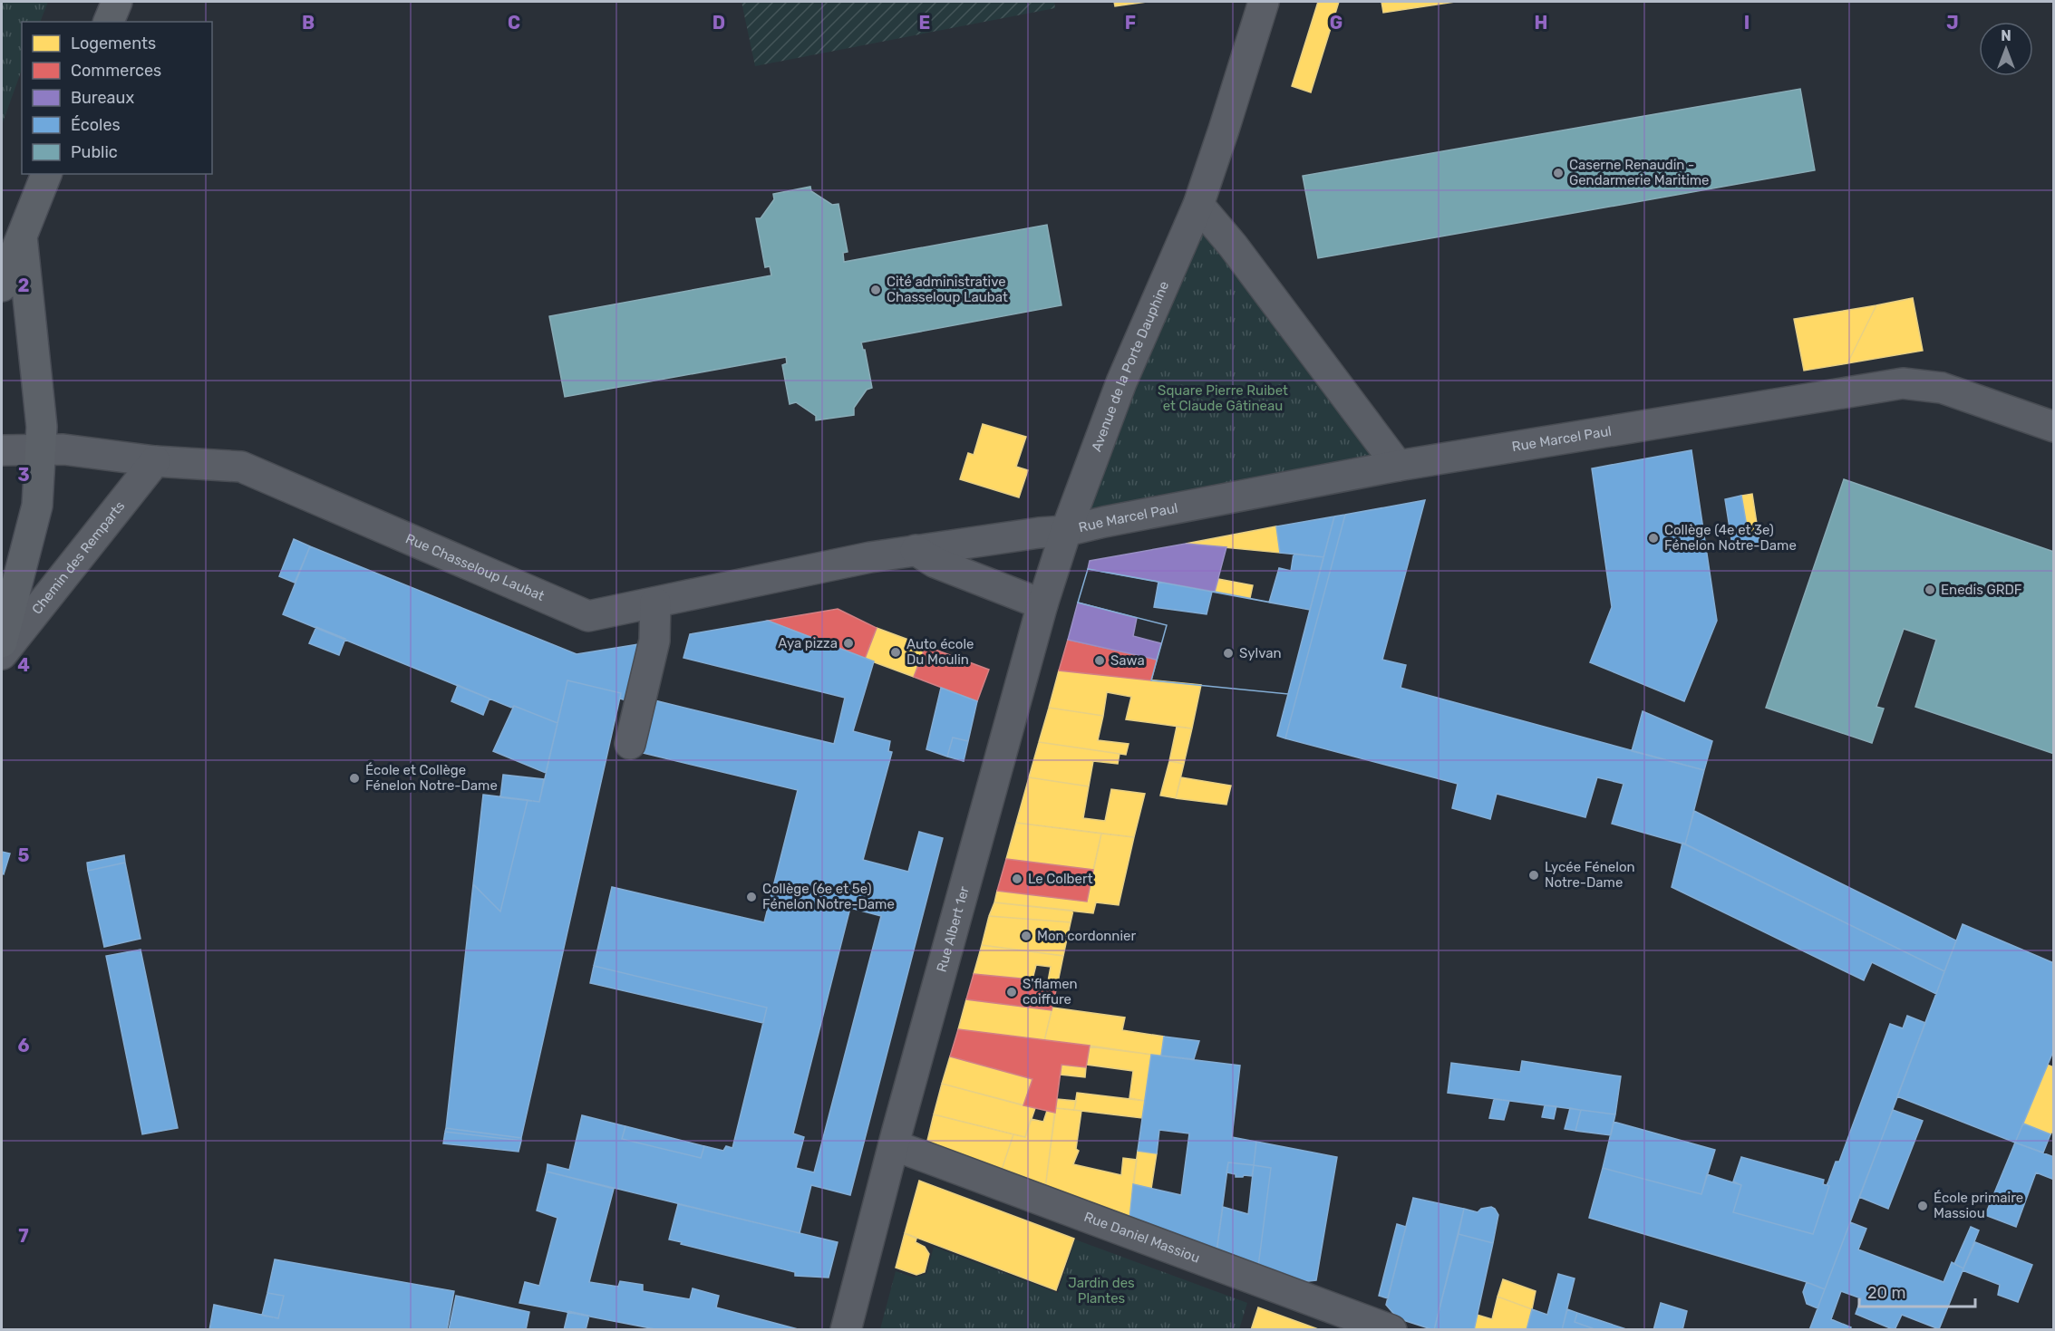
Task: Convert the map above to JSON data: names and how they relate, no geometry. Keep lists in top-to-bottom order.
{
  "streets": {
    "main road": ["Chemin des Remparts"],
    "street": [
      "Avenue de la Porte Dauphine",
      "Rue Marcel Paul",
      "Rue Chasseloup Laubat",
      "Rue Albert 1er",
      "Rue Daniel Massiou"
    ]
  },
  "crossings": [
    ["Avenue de la Porte Dauphine", "Rue Marcel Paul"],
    ["Avenue de la Porte Dauphine", "Rue Chasseloup Laubat"],
    ["Avenue de la Porte Dauphine", "Rue Albert 1er"],
    ["Rue Marcel Paul", "Rue Chasseloup Laubat"],
    ["Rue Marcel Paul", "Rue Albert 1er"],
    ["Chemin des Remparts", "Rue Chasseloup Laubat"],
    ["Rue Chasseloup Laubat", "Rue Albert 1er"],
    ["Rue Albert 1er", "Rue Daniel Massiou"]
  ],
  "parks": ["Square Pierre Ruibet et Claude Gâtineau", "Jardin des Plantes"],
  "places": [
    "Caserne Renaudin - Gendarmerie Maritime",
    "Cité administrative Chasseloup Laubat",
    "Collège (4e et 3e) Fénelon Notre-Dame",
    "Enedis GRDF",
    "Aya pizza",
    "Auto école Du Moulin",
    "Sylvan",
    "Sawa",
    "École et Collège Fénelon Notre-Dame",
    "Lycée Fénelon Notre-Dame",
    "Le Colbert",
    "Collège (6e et 5e) Fénelon Notre-Dame",
    "Mon cordonnier",
    "S'flamen coiffure",
    "École primaire Massiou"
  ],
  "legend": [
    "Logements",
    "Commerces",
    "Bureaux",
    "Écoles",
    "Public"
  ],
  "scale_bar": "20 m",
  "north": "top",
  "grid": {
    "columns": [
      "B",
      "C",
      "D",
      "E",
      "F",
      "G",
      "H",
      "I",
      "J"
    ],
    "rows": [
      "2",
      "3",
      "4",
      "5",
      "6",
      "7"
    ]
  }
}
